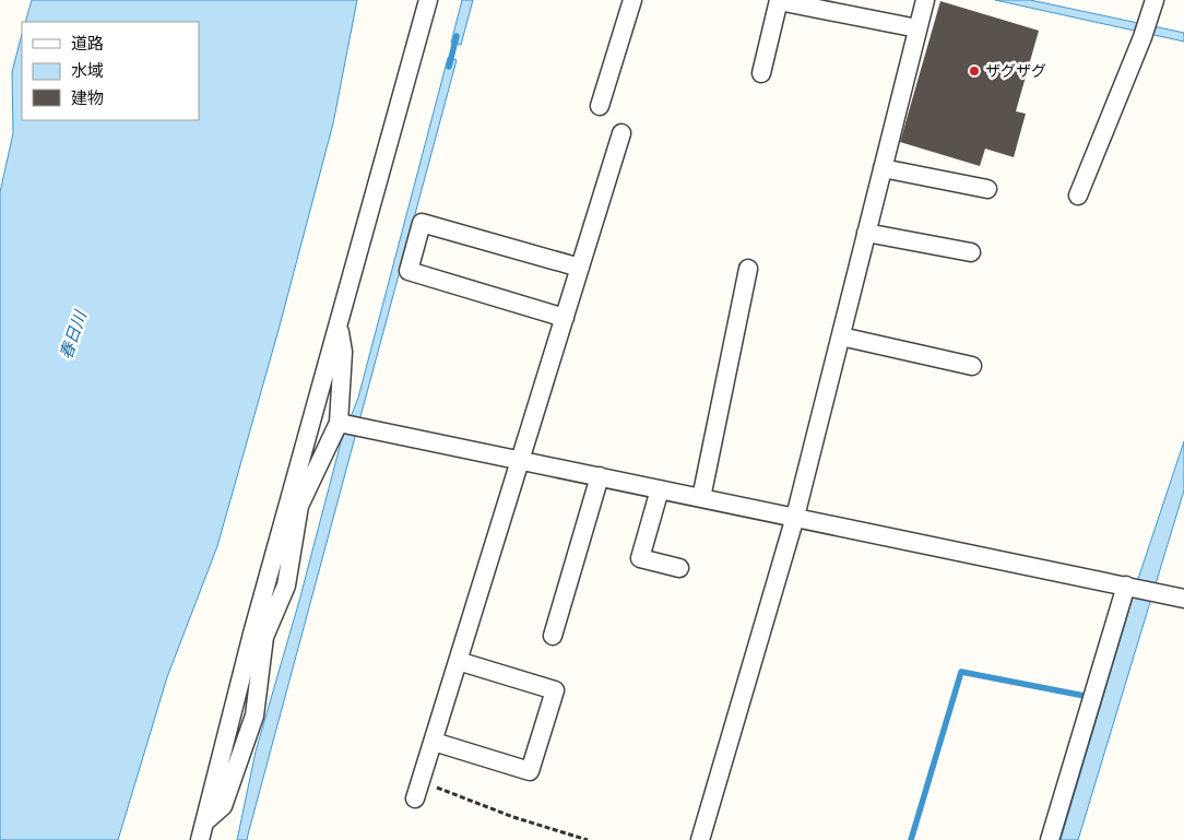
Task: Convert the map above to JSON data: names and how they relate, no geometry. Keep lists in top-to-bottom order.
{
  "water": ["春日川"],
  "places": ["ザグザグ"],
  "legend": ["道路", "水域", "建物"]
}
